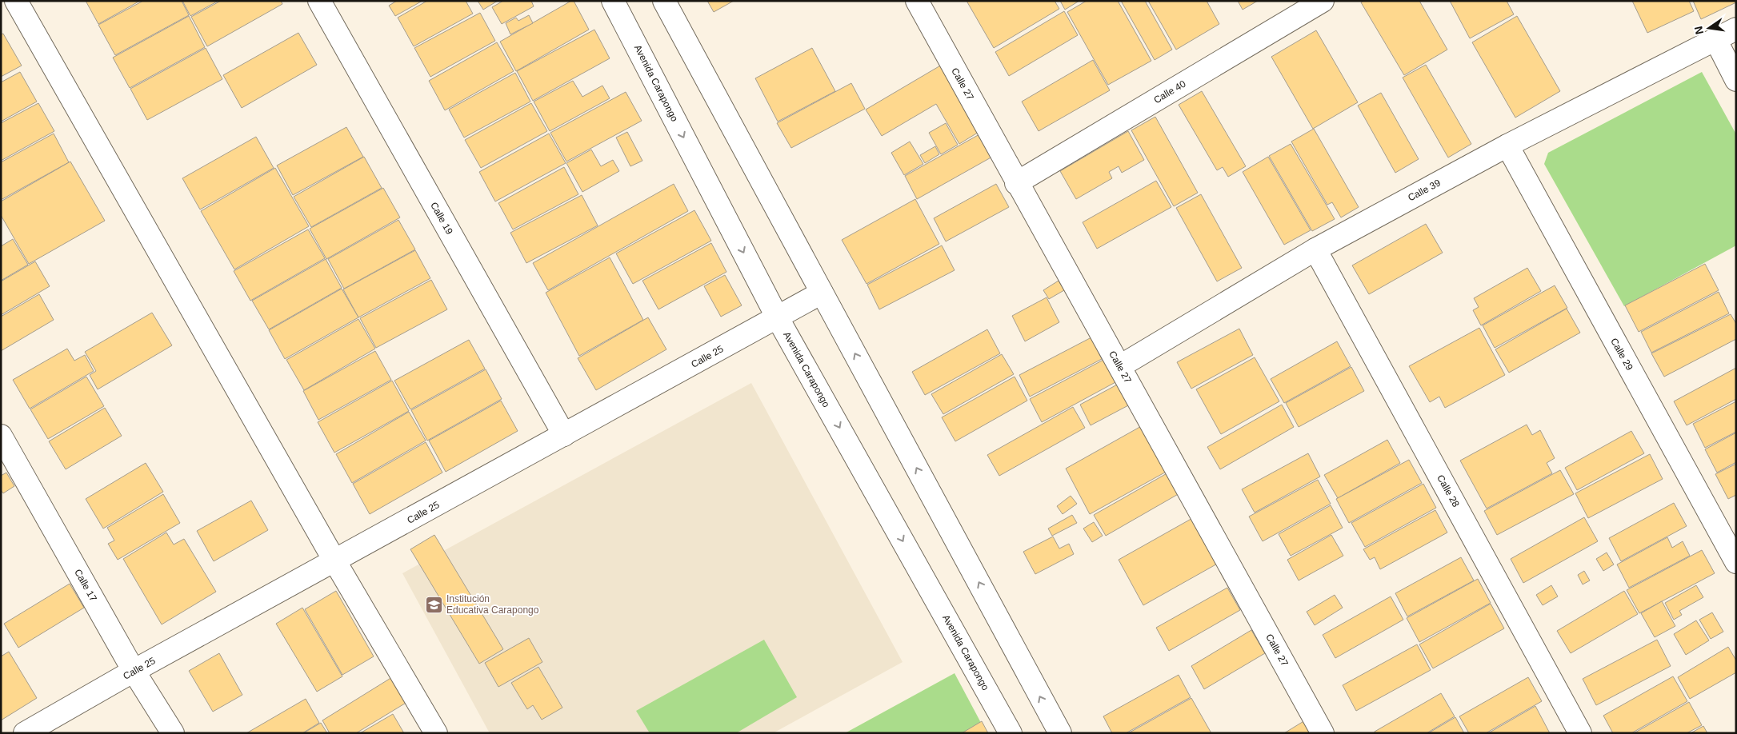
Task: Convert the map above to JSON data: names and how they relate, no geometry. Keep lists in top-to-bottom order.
{
  "streets": {
    "street": [
      "Avenida Carapongo",
      "Calle 27",
      "Calle 40",
      "Calle 39",
      "Calle 19",
      "Calle 29",
      "Calle 25",
      "Calle 28",
      "Calle 17"
    ]
  },
  "crossings": [
    ["Avenida Carapongo", "Calle 25"],
    ["Calle 27", "Calle 40"],
    ["Calle 27", "Calle 39"],
    ["Calle 39", "Calle 29"],
    ["Calle 39", "Calle 28"],
    ["Calle 19", "Calle 25"],
    ["Calle 25", "Calle 17"]
  ],
  "places": {
    "school or university": ["Institución Educativa Carapongo"]
  },
  "north": "left"
}
